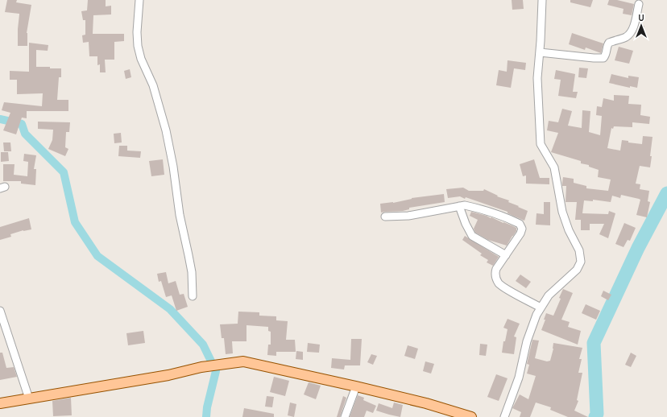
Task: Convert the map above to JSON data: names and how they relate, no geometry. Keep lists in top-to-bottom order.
{
  "north": "top"
}
